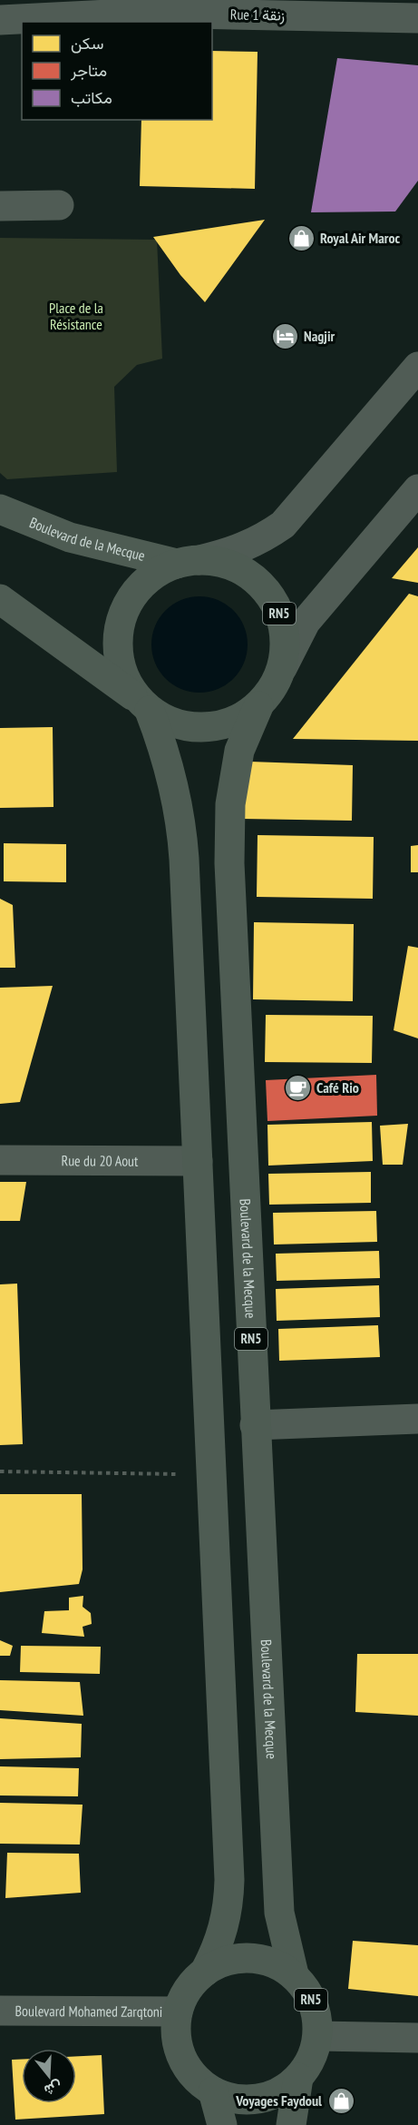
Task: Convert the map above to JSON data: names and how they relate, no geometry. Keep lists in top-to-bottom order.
{
  "streets": {
    "main road": ["Boulevard de la Mecque", "RN5"],
    "street": ["Rue 1 زنقة", "Rue du 20 Aout", "Boulevard Mohamed Zarqtoni"]
  },
  "crossings": [
    ["Boulevard de la Mecque", "RN5"],
    ["Boulevard de la Mecque", "Boulevard Mohamed Zarqtoni"],
    ["RN5", "Rue du 20 Aout"],
    ["RN5", "Boulevard Mohamed Zarqtoni"]
  ],
  "parks": ["Place de la Résistance"],
  "places": {
    "shop": ["Royal Air Maroc", "Voyages Faydoul"],
    "hotel": ["Nagjir"],
    "cafe": ["Café Rio"]
  },
  "legend": ["سكن", "متاجر", "مكاتب"],
  "north": "bottom"
}
